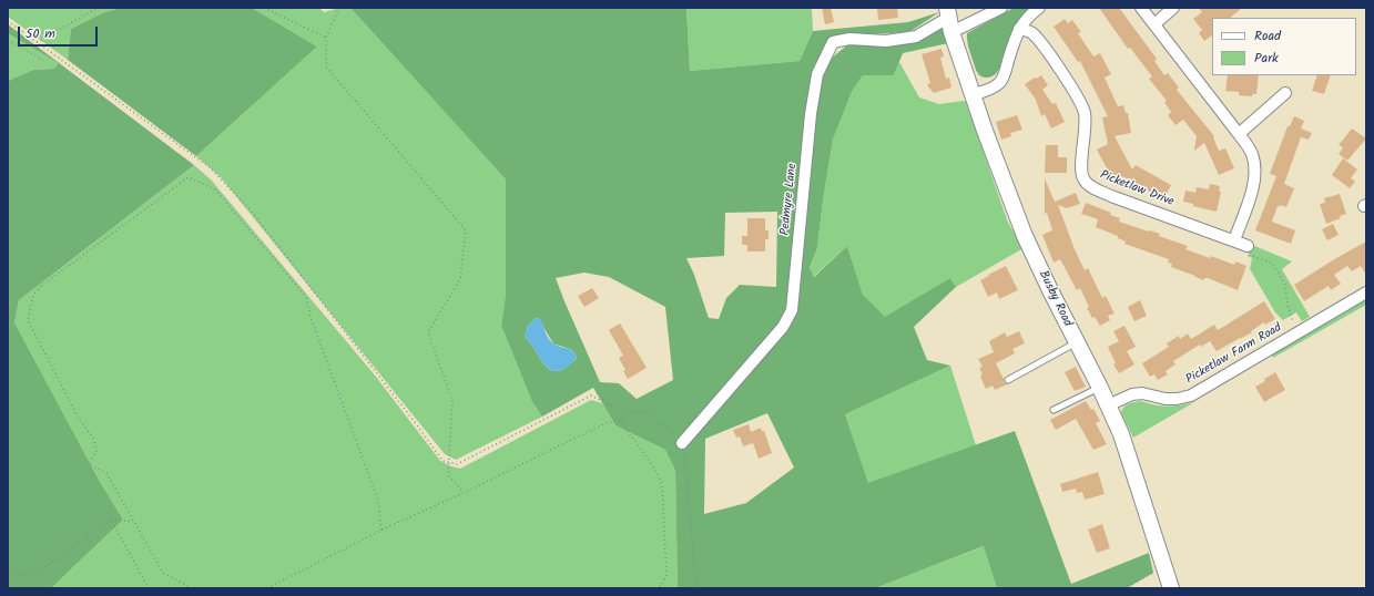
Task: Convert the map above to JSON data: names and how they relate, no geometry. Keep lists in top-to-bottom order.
{
  "streets": {
    "main road": ["Busby Road"],
    "street": ["Picketlaw Drive", "Pedmyre Lane", "Picketlaw Farm Road"]
  },
  "crossings": [
    ["Pedmyre Lane", "Busby Road"],
    ["Busby Road", "Picketlaw Farm Road"]
  ],
  "legend": ["Road", "Park"],
  "scale_bar": "50 m"
}
